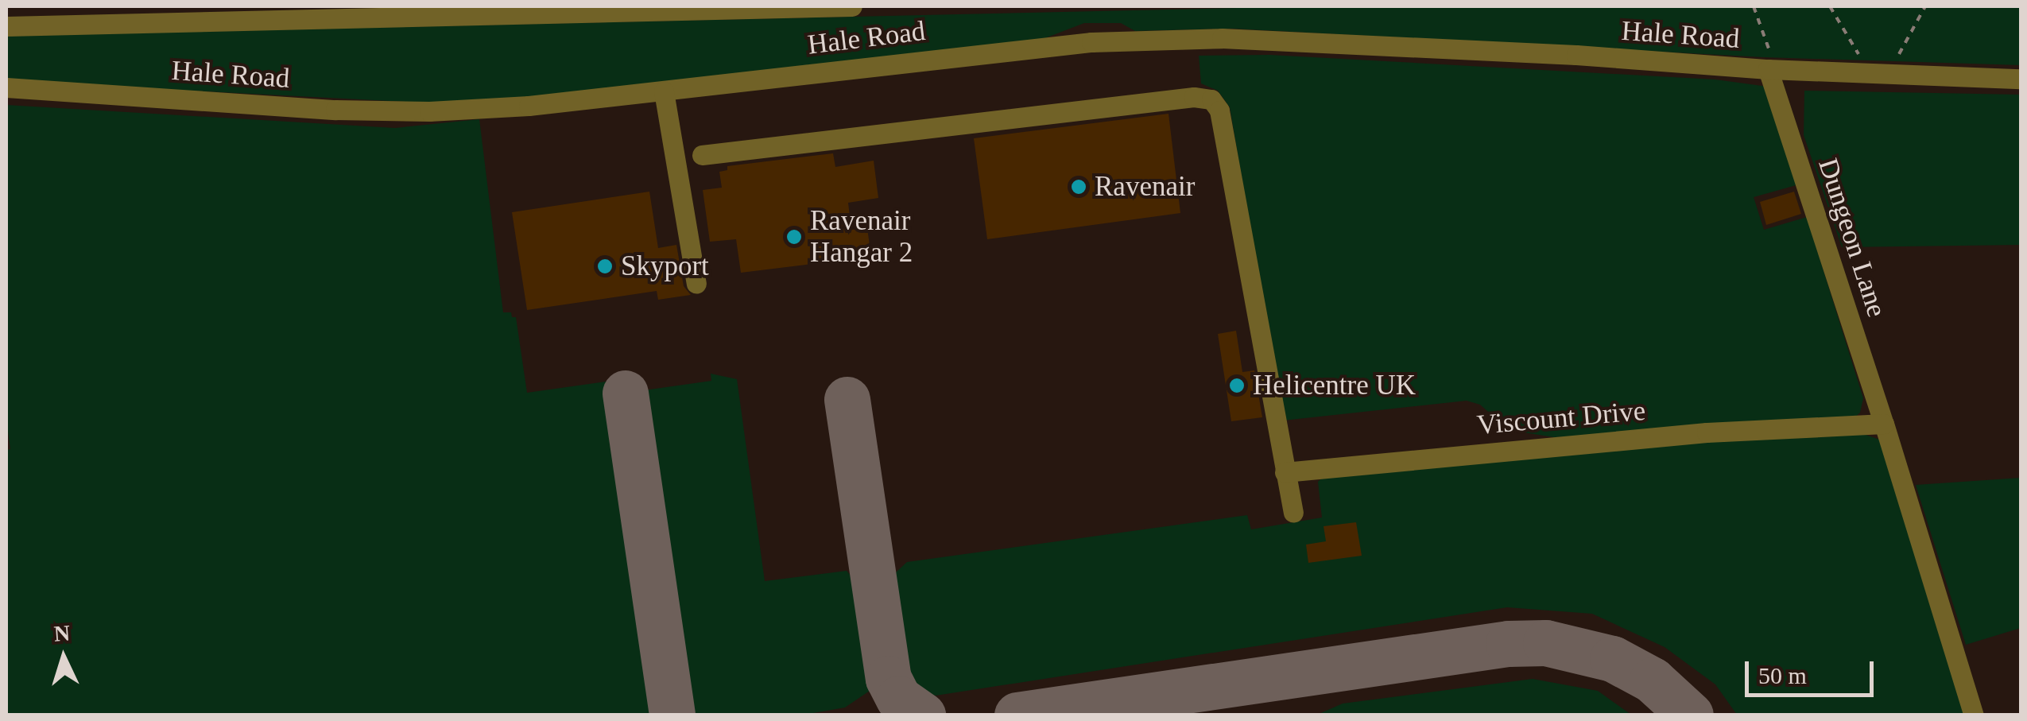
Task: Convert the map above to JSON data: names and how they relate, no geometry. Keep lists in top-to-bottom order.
{
  "streets": {
    "street": ["Hale Road", "Dungeon Lane", "Viscount Drive"]
  },
  "crossings": [
    ["Hale Road", "Dungeon Lane"],
    ["Dungeon Lane", "Viscount Drive"]
  ],
  "places": [
    "Ravenair",
    "Ravenair Hangar 2",
    "Skyport",
    "Helicentre UK"
  ],
  "scale_bar": "50 m",
  "north": "top"
}
